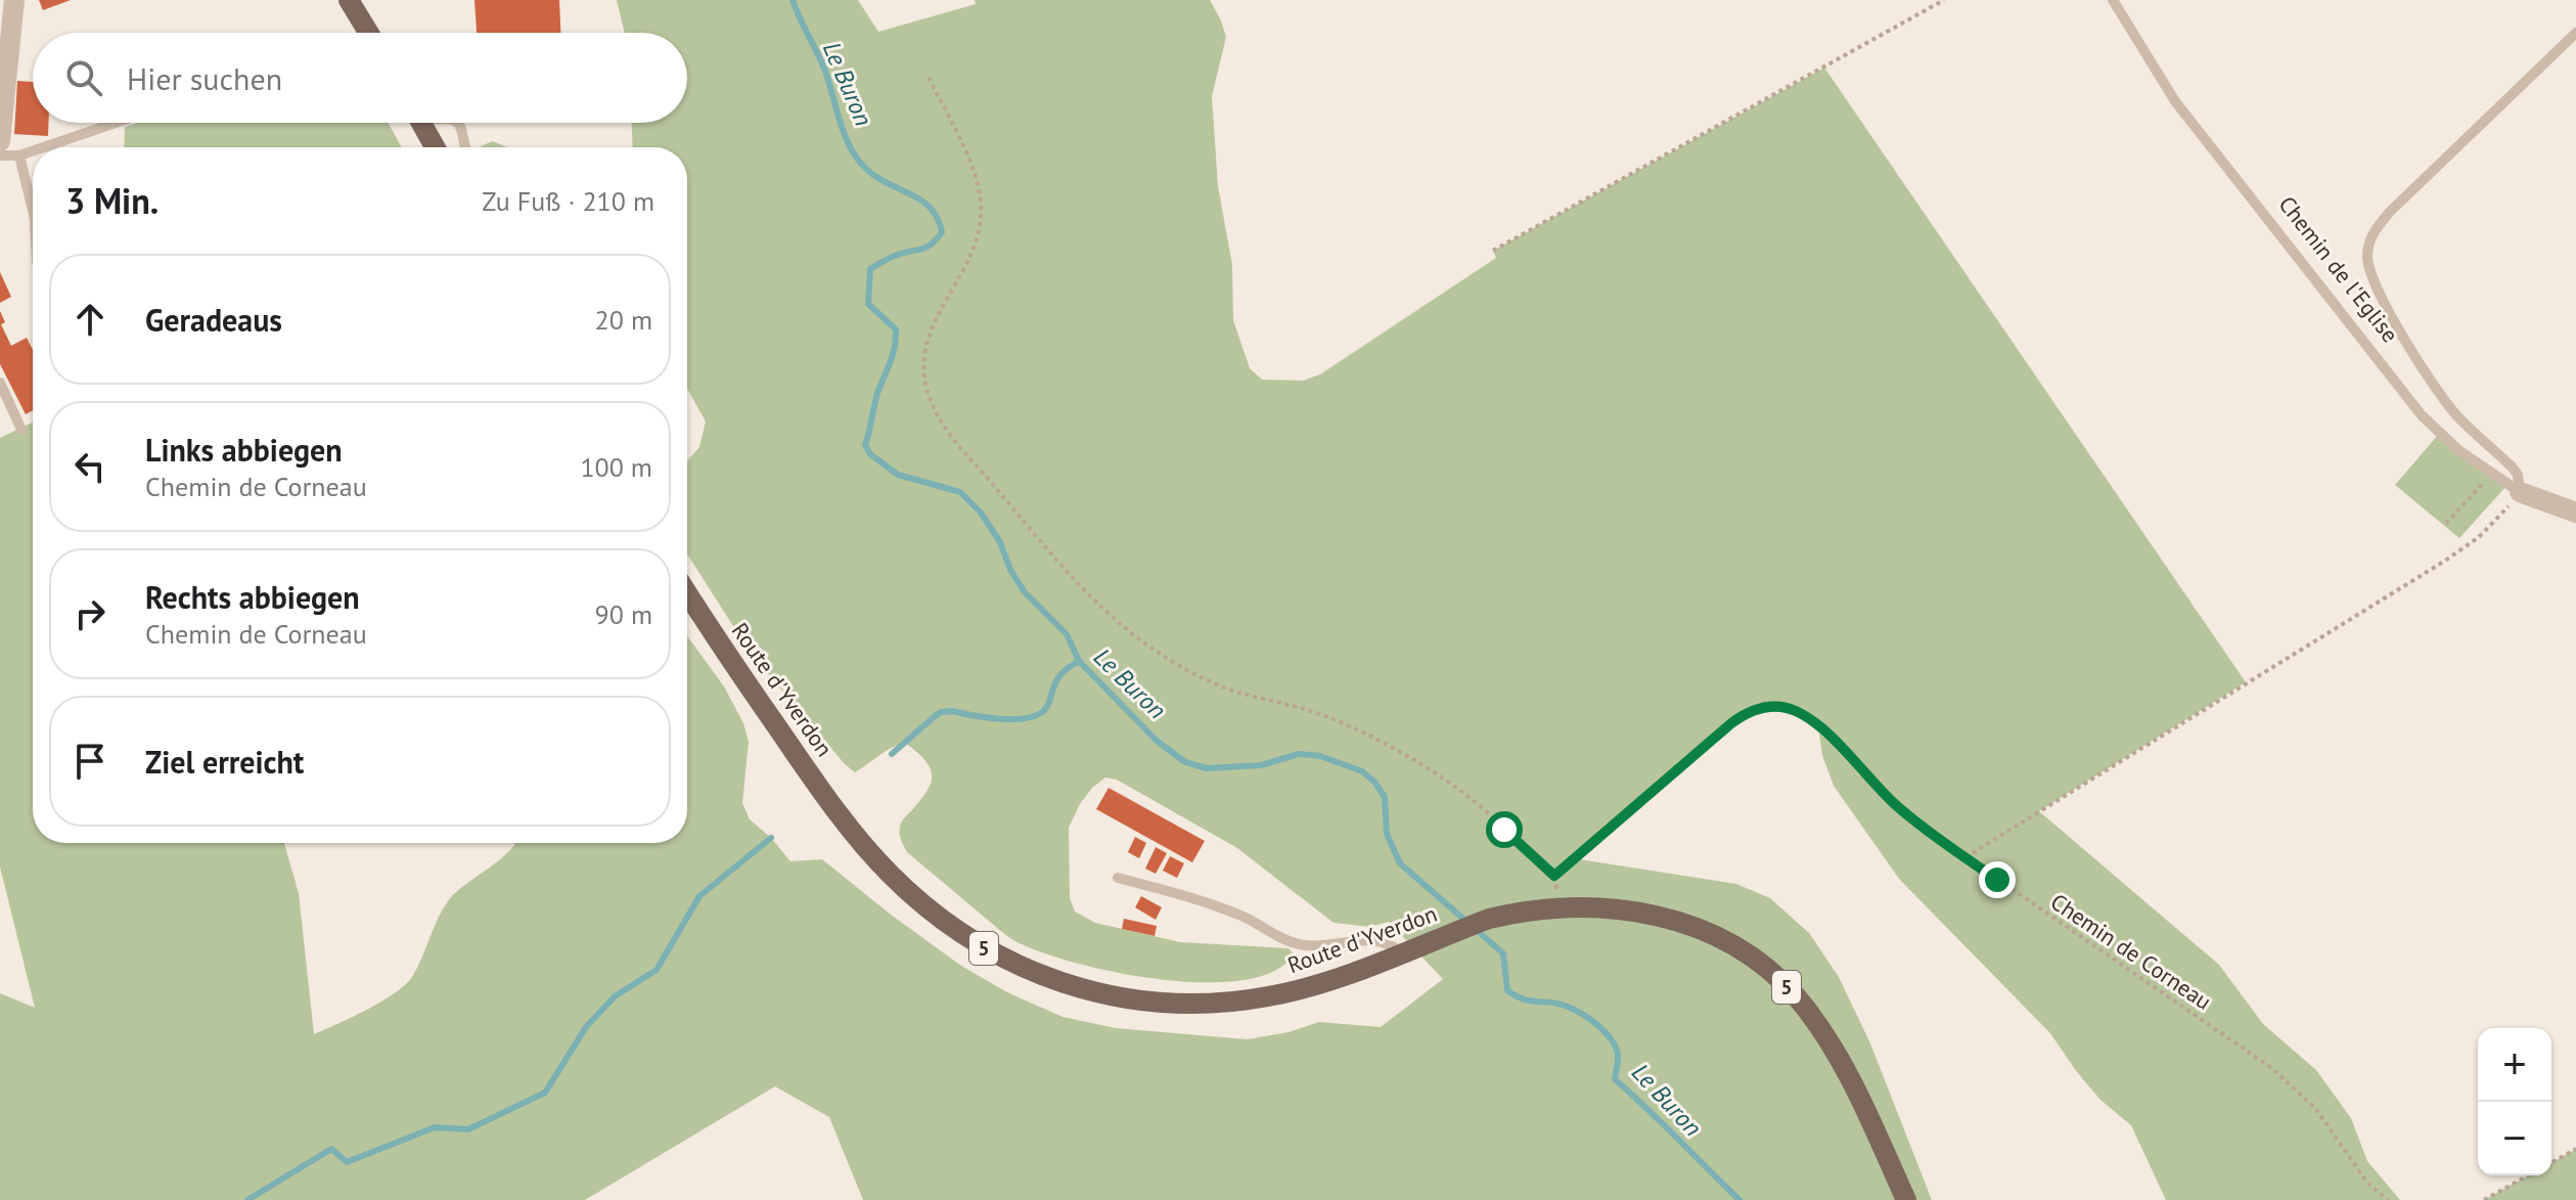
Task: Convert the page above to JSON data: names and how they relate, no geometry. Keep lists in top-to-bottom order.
{
  "streets": {
    "main road": ["Route d'Yverdon", "5"],
    "street": ["Chemin de l'Eglise"],
    "path": ["Chemin de Corneau"]
  },
  "water": ["Le Buron"],
  "page": {
    "search": "Hier suchen",
    "heading": ["3 Min.", "Zu Fuß · 210 m"],
    "list": [
      ["Geradeaus", "20 m"],
      ["Links abbiegen", "Chemin de Corneau", "100 m"],
      ["Rechts abbiegen", "Chemin de Corneau", "90 m"],
      "Ziel erreicht"
    ],
    "map_buttons": ["+", "−"]
  }
}
